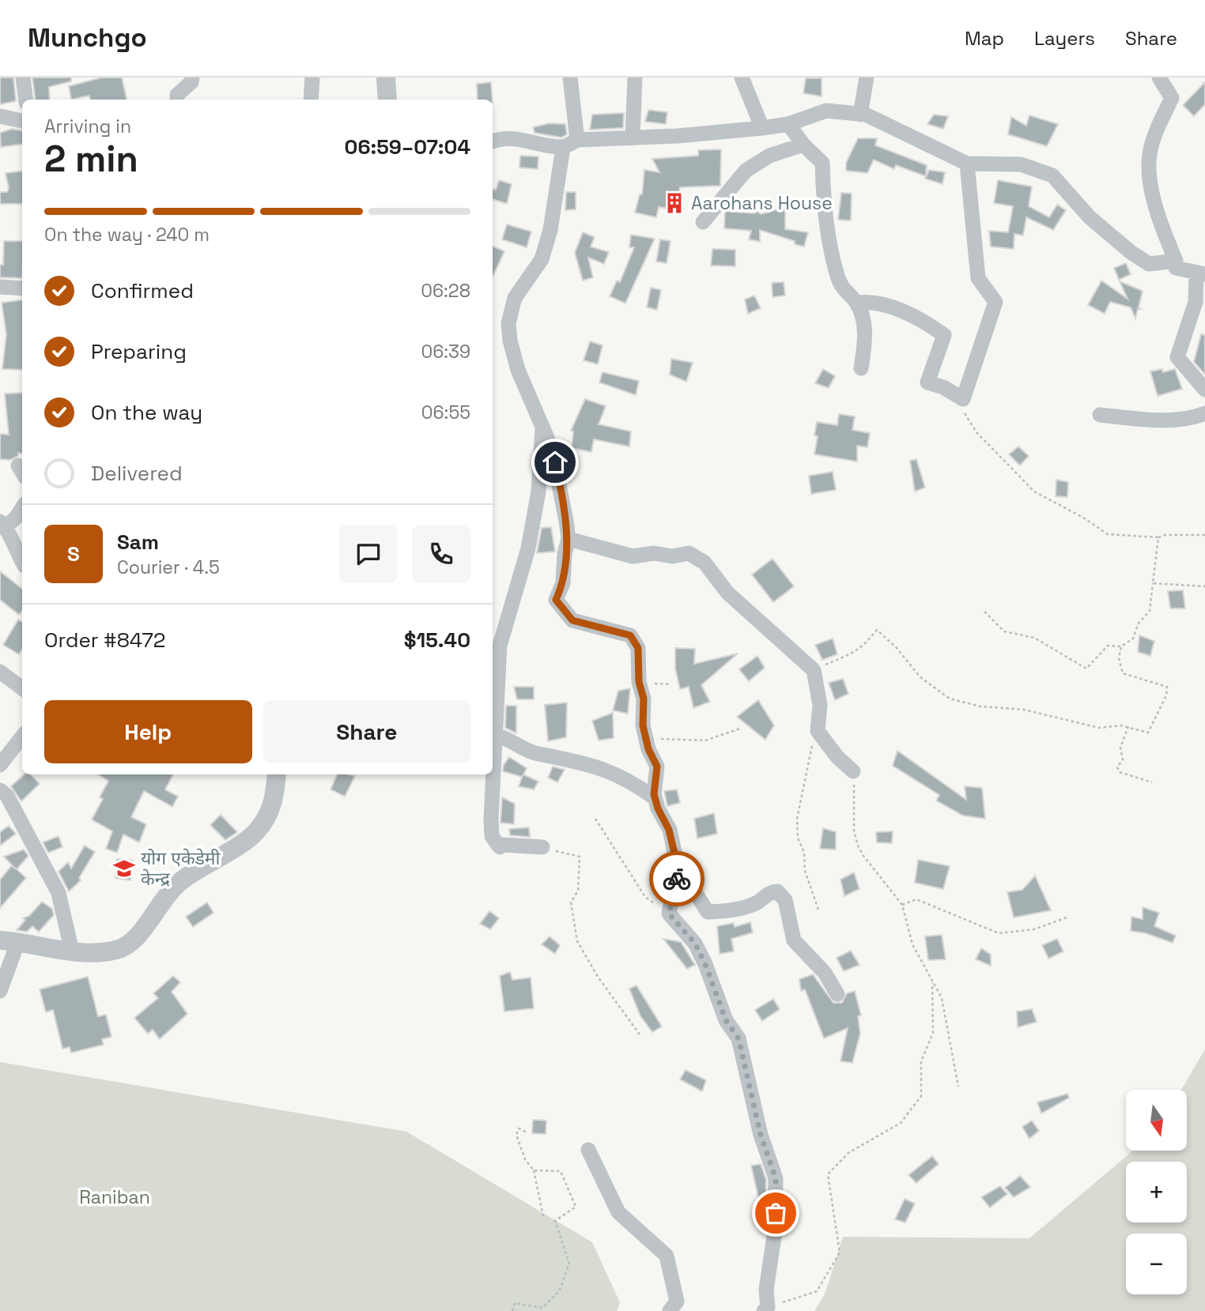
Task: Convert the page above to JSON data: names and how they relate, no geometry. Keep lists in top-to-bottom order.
{
  "parks": ["Raniban"],
  "places": {
    "building": ["Aarohans House"],
    "school or university": ["योग एकेडेमी केन्द्र"]
  },
  "north": "bottom",
  "page": {
    "header": "Munchgo",
    "nav": ["Map", "Layers", "Share"],
    "heading": ["2 min", "Arriving in", "06:59–07:04"],
    "panel": [
      "Sam",
      "Courier · 4.5",
      "Order #8472",
      "$15.40"
    ],
    "bar": "On the way · 240 m",
    "list": [
      ["Confirmed", "06:28"],
      ["Preparing", "06:39"],
      ["On the way", "06:55"],
      "Delivered"
    ],
    "round": "S",
    "buttons": ["Help", "Share"],
    "map_buttons": ["+", "−"]
  }
}
